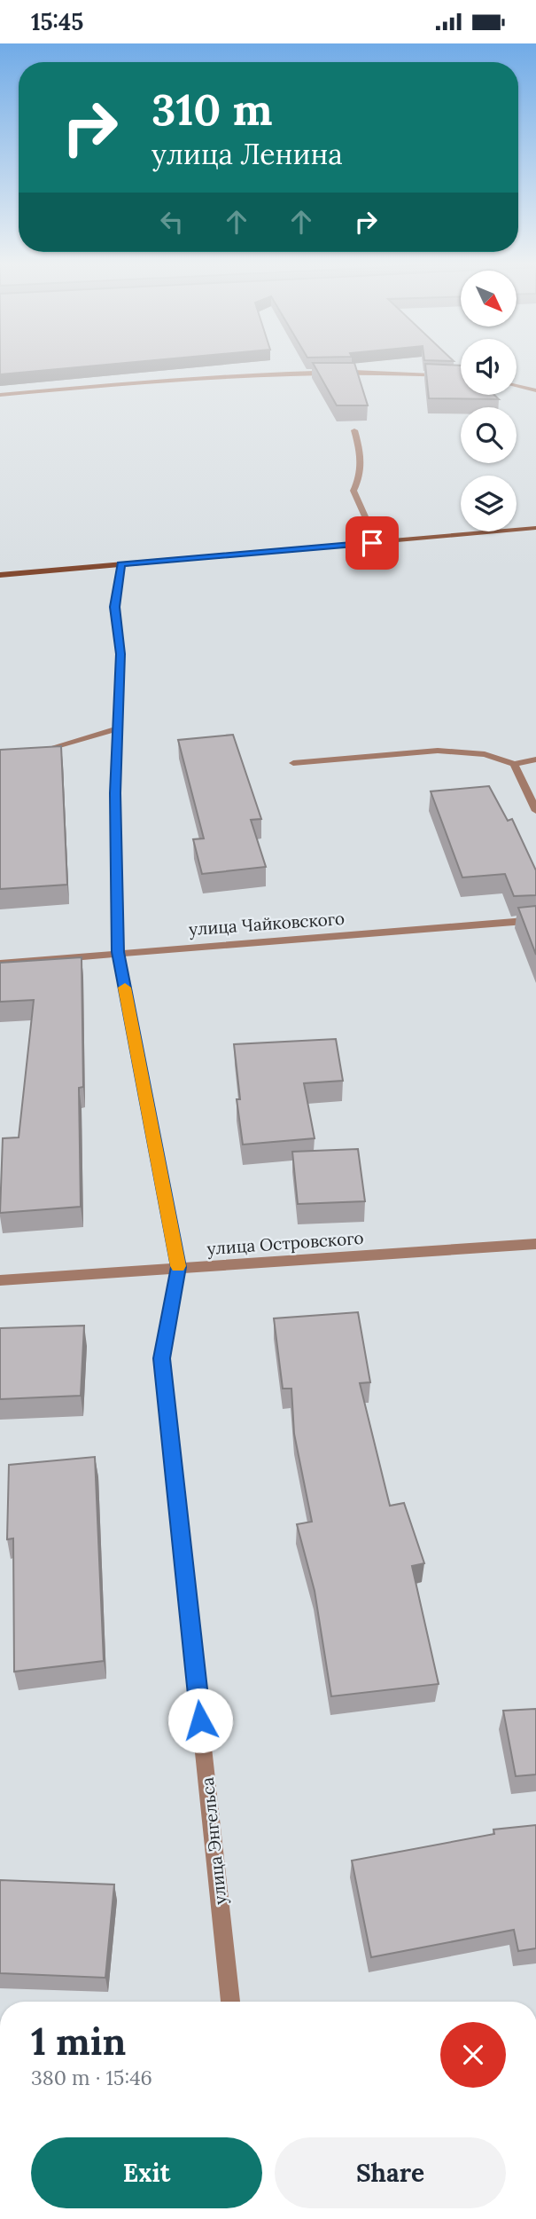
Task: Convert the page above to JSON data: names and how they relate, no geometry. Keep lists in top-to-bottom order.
{
  "streets": {
    "street": ["улица Чайковского", "улица Островского", "улица Энгельса"]
  },
  "crossings": [
    ["улица Чайковского", "улица Энгельса"],
    ["улица Островского", "улица Энгельса"]
  ],
  "north": "bottom right",
  "page": {
    "status": "15:45",
    "turn": ["310 m", "улица Ленина"],
    "heading": ["1 min", "380 m · 15:46"],
    "buttons": ["Exit", "Share"]
  }
}
